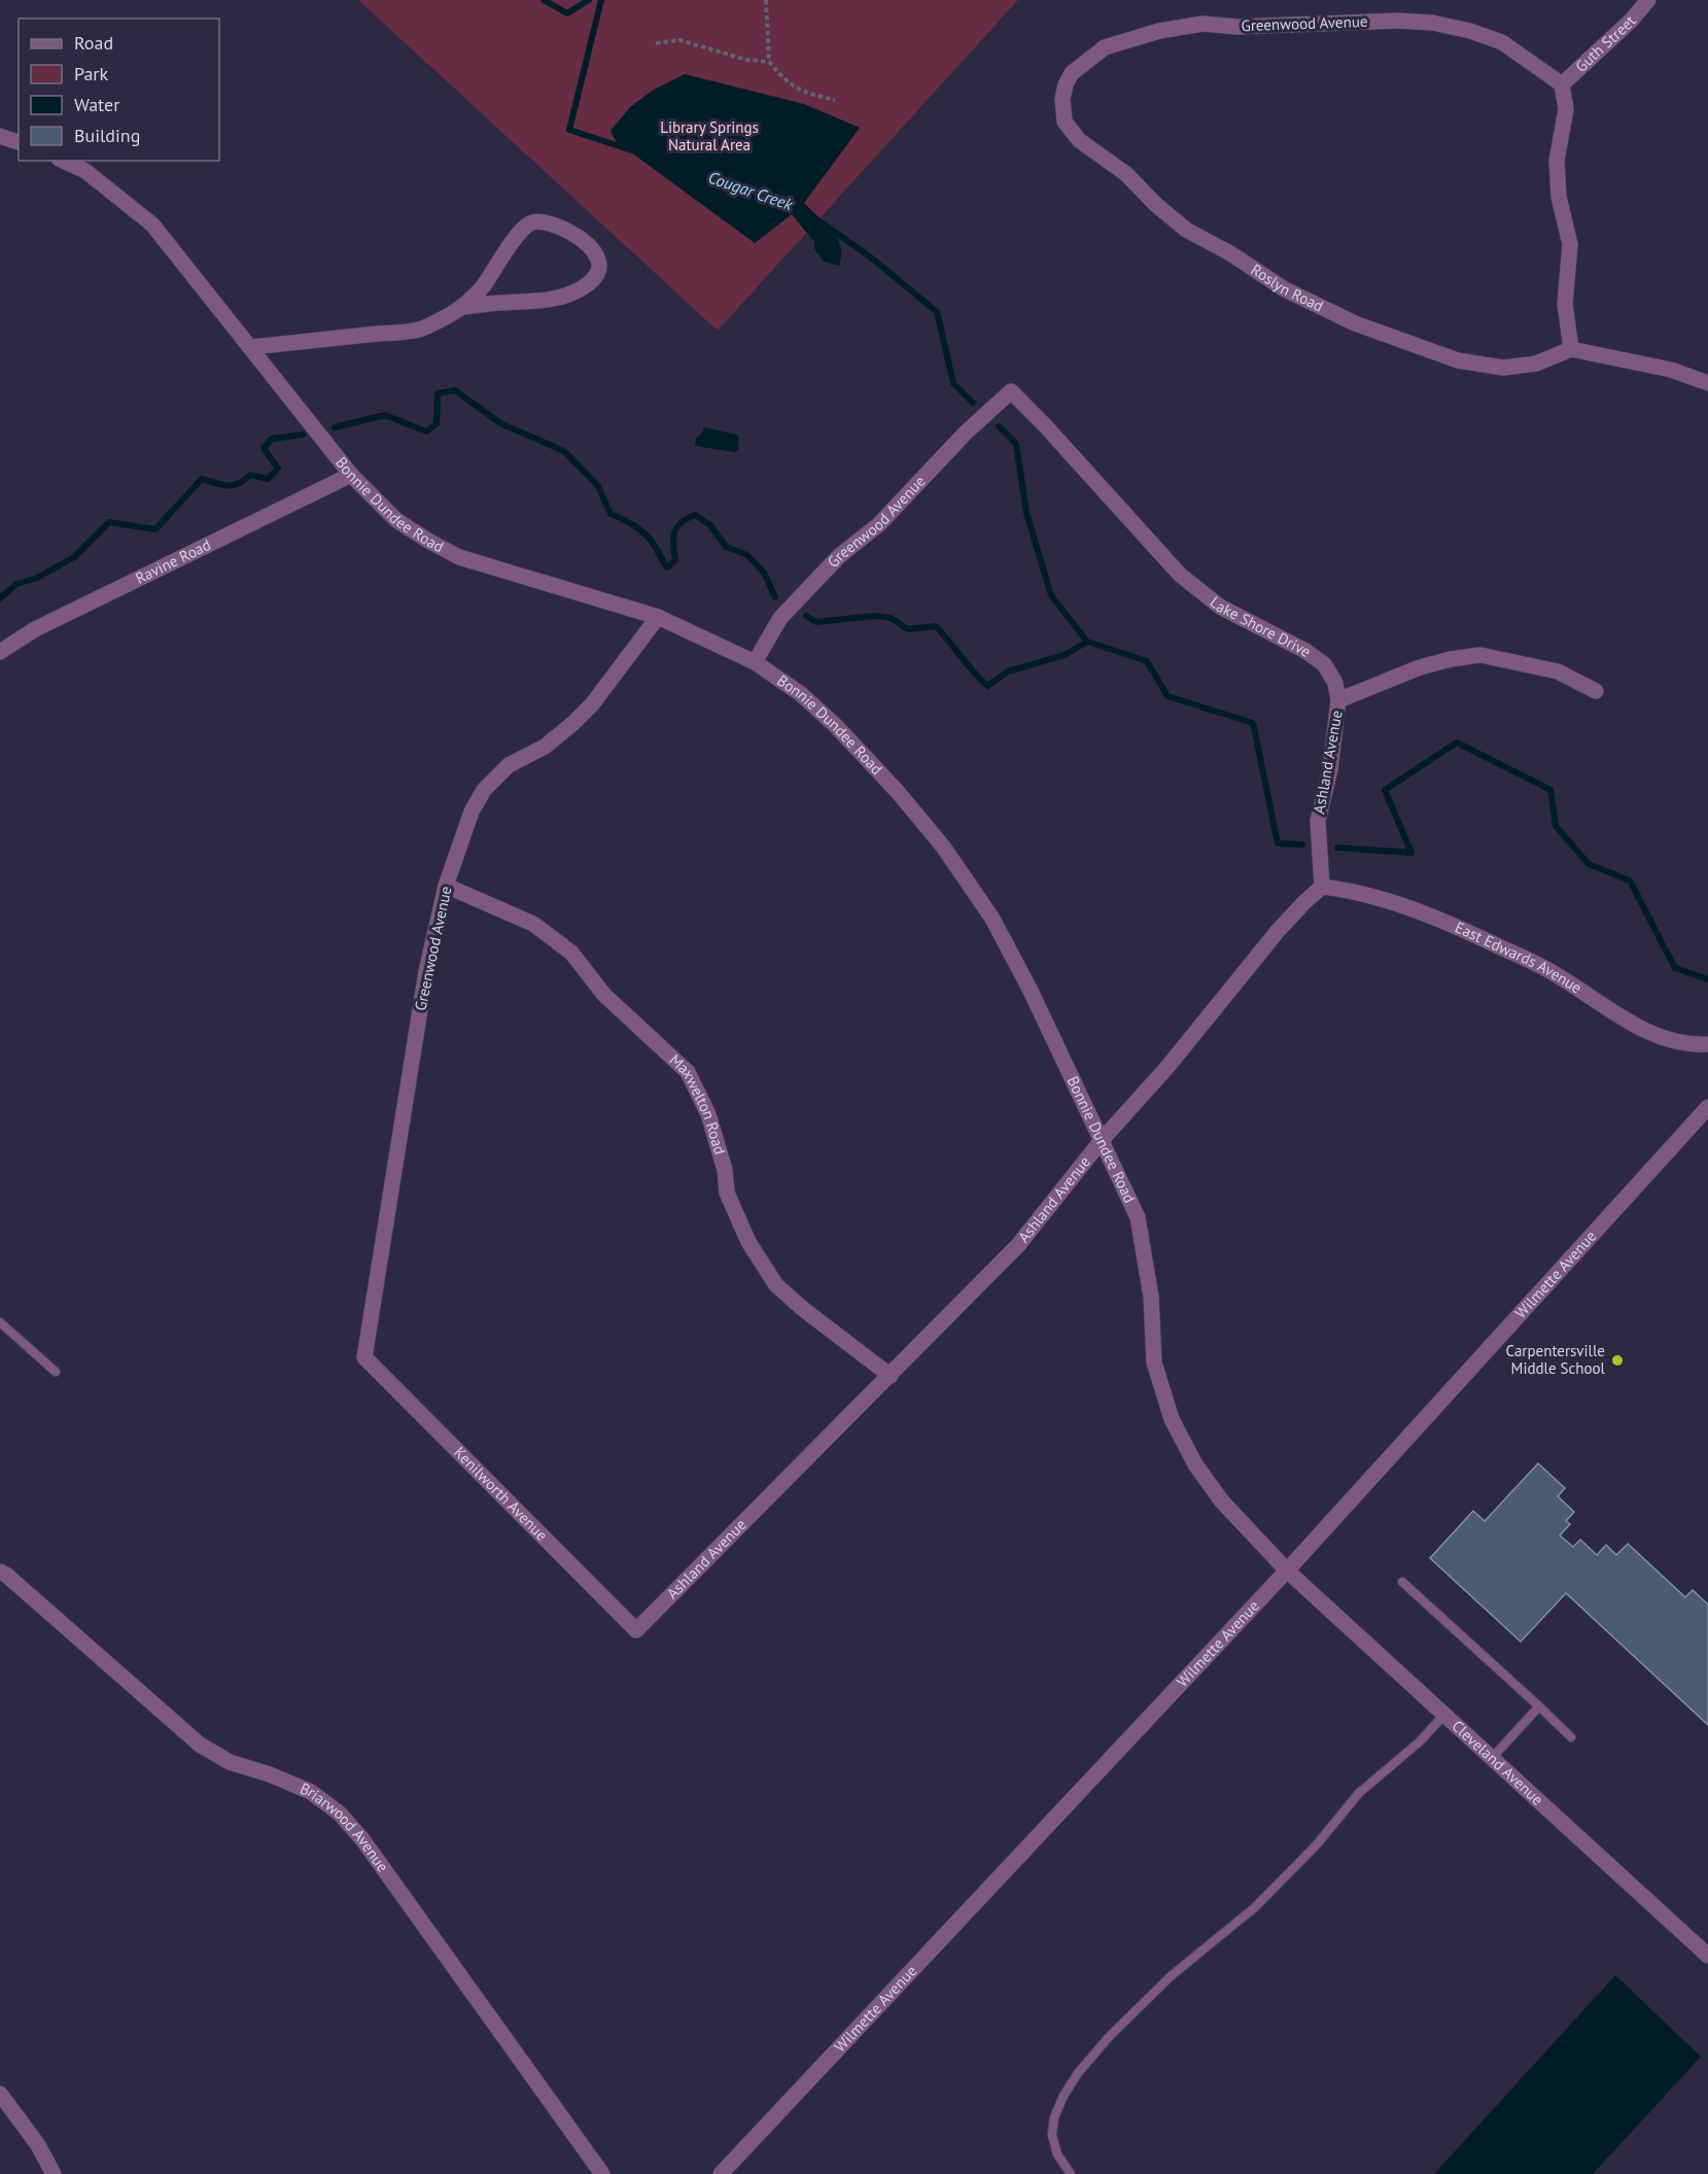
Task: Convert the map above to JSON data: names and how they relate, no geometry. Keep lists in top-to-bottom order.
{
  "streets": {
    "street": [
      "Greenwood Avenue",
      "Guth Street",
      "Roslyn Road",
      "Bonnie Dundee Road",
      "Ravine Road",
      "Lake Shore Drive",
      "Ashland Avenue",
      "East Edwards Avenue",
      "Maxwelton Road",
      "Wilmette Avenue",
      "Kenilworth Avenue",
      "Cleveland Avenue",
      "Briarwood Avenue"
    ]
  },
  "crossings": [
    ["Greenwood Avenue", "Guth Street"],
    ["Greenwood Avenue", "Roslyn Road"],
    ["Greenwood Avenue", "Bonnie Dundee Road"],
    ["Greenwood Avenue", "Lake Shore Drive"],
    ["Greenwood Avenue", "Maxwelton Road"],
    ["Greenwood Avenue", "Kenilworth Avenue"],
    ["Bonnie Dundee Road", "Ravine Road"],
    ["Bonnie Dundee Road", "Ashland Avenue"],
    ["Bonnie Dundee Road", "Wilmette Avenue"],
    ["Bonnie Dundee Road", "Cleveland Avenue"],
    ["Lake Shore Drive", "Ashland Avenue"],
    ["Ashland Avenue", "East Edwards Avenue"],
    ["Ashland Avenue", "Maxwelton Road"],
    ["Ashland Avenue", "Kenilworth Avenue"],
    ["Wilmette Avenue", "Cleveland Avenue"]
  ],
  "water": ["Cougar Creek"],
  "parks": ["Library Springs Natural Area"],
  "places": ["Carpentersville Middle School"],
  "legend": [
    "Road",
    "Park",
    "Water",
    "Building"
  ]
}
